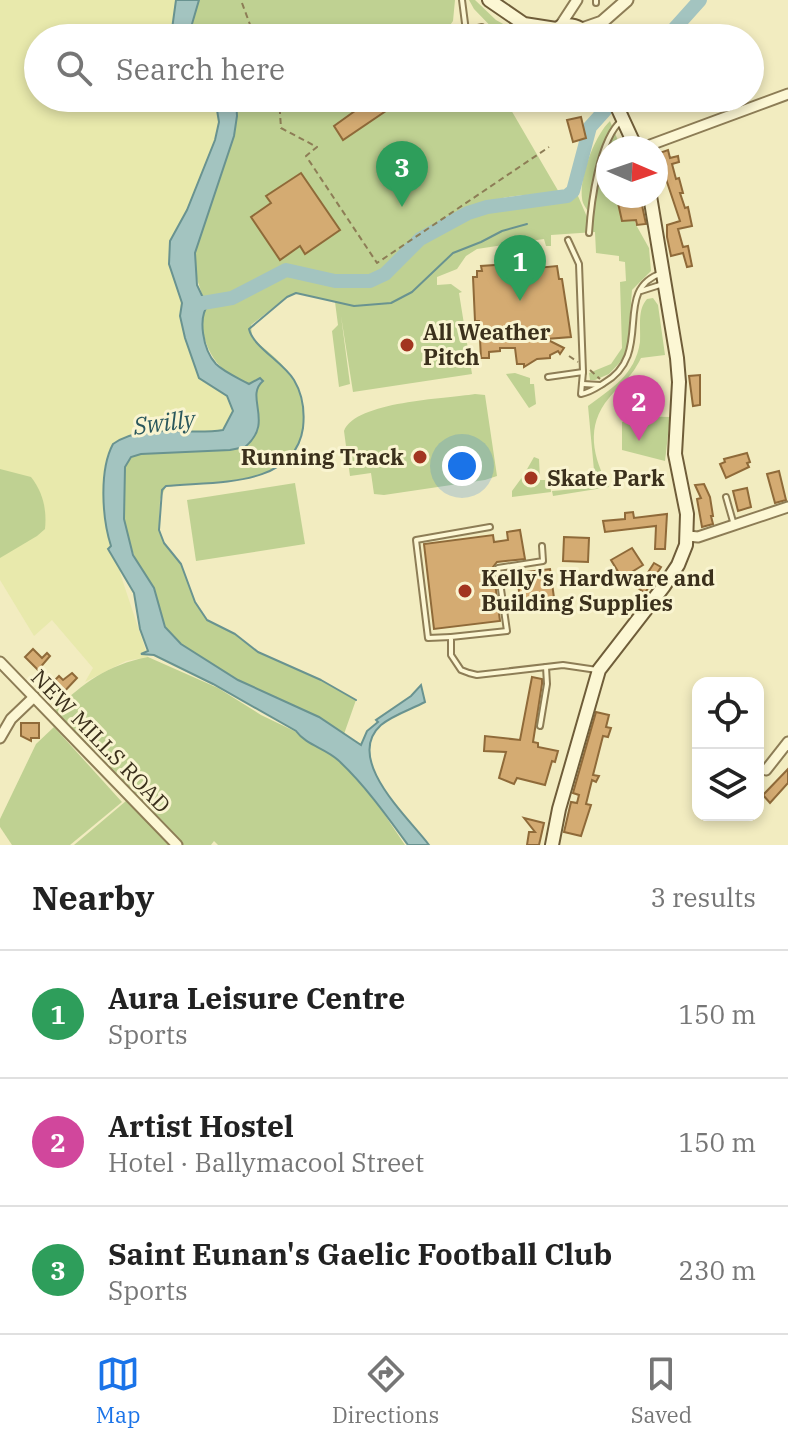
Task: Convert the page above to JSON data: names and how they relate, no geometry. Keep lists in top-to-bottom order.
{
  "streets": {
    "street": ["NEW MILLS ROAD"]
  },
  "water": ["Swilly"],
  "places": [
    "All Weather Pitch",
    "Running Track",
    "Skate Park",
    "Kelly's Hardware and Building Supplies"
  ],
  "north": "right",
  "page": {
    "search": "Search here",
    "pins": ["3", "1", "2"],
    "heading": ["Nearby", "3 results"],
    "list": [
      {
        "mark": "1",
        "name": "Aura Leisure Centre",
        "note": "Sports",
        "value": "150 m"
      },
      {
        "mark": "2",
        "name": "Artist Hostel",
        "note": "Hotel · Ballymacool Street",
        "value": "150 m"
      },
      {
        "mark": "3",
        "name": "Saint Eunan's Gaelic Football Club",
        "note": "Sports",
        "value": "230 m"
      }
    ],
    "nav": ["Map", "Directions", "Saved"]
  }
}
